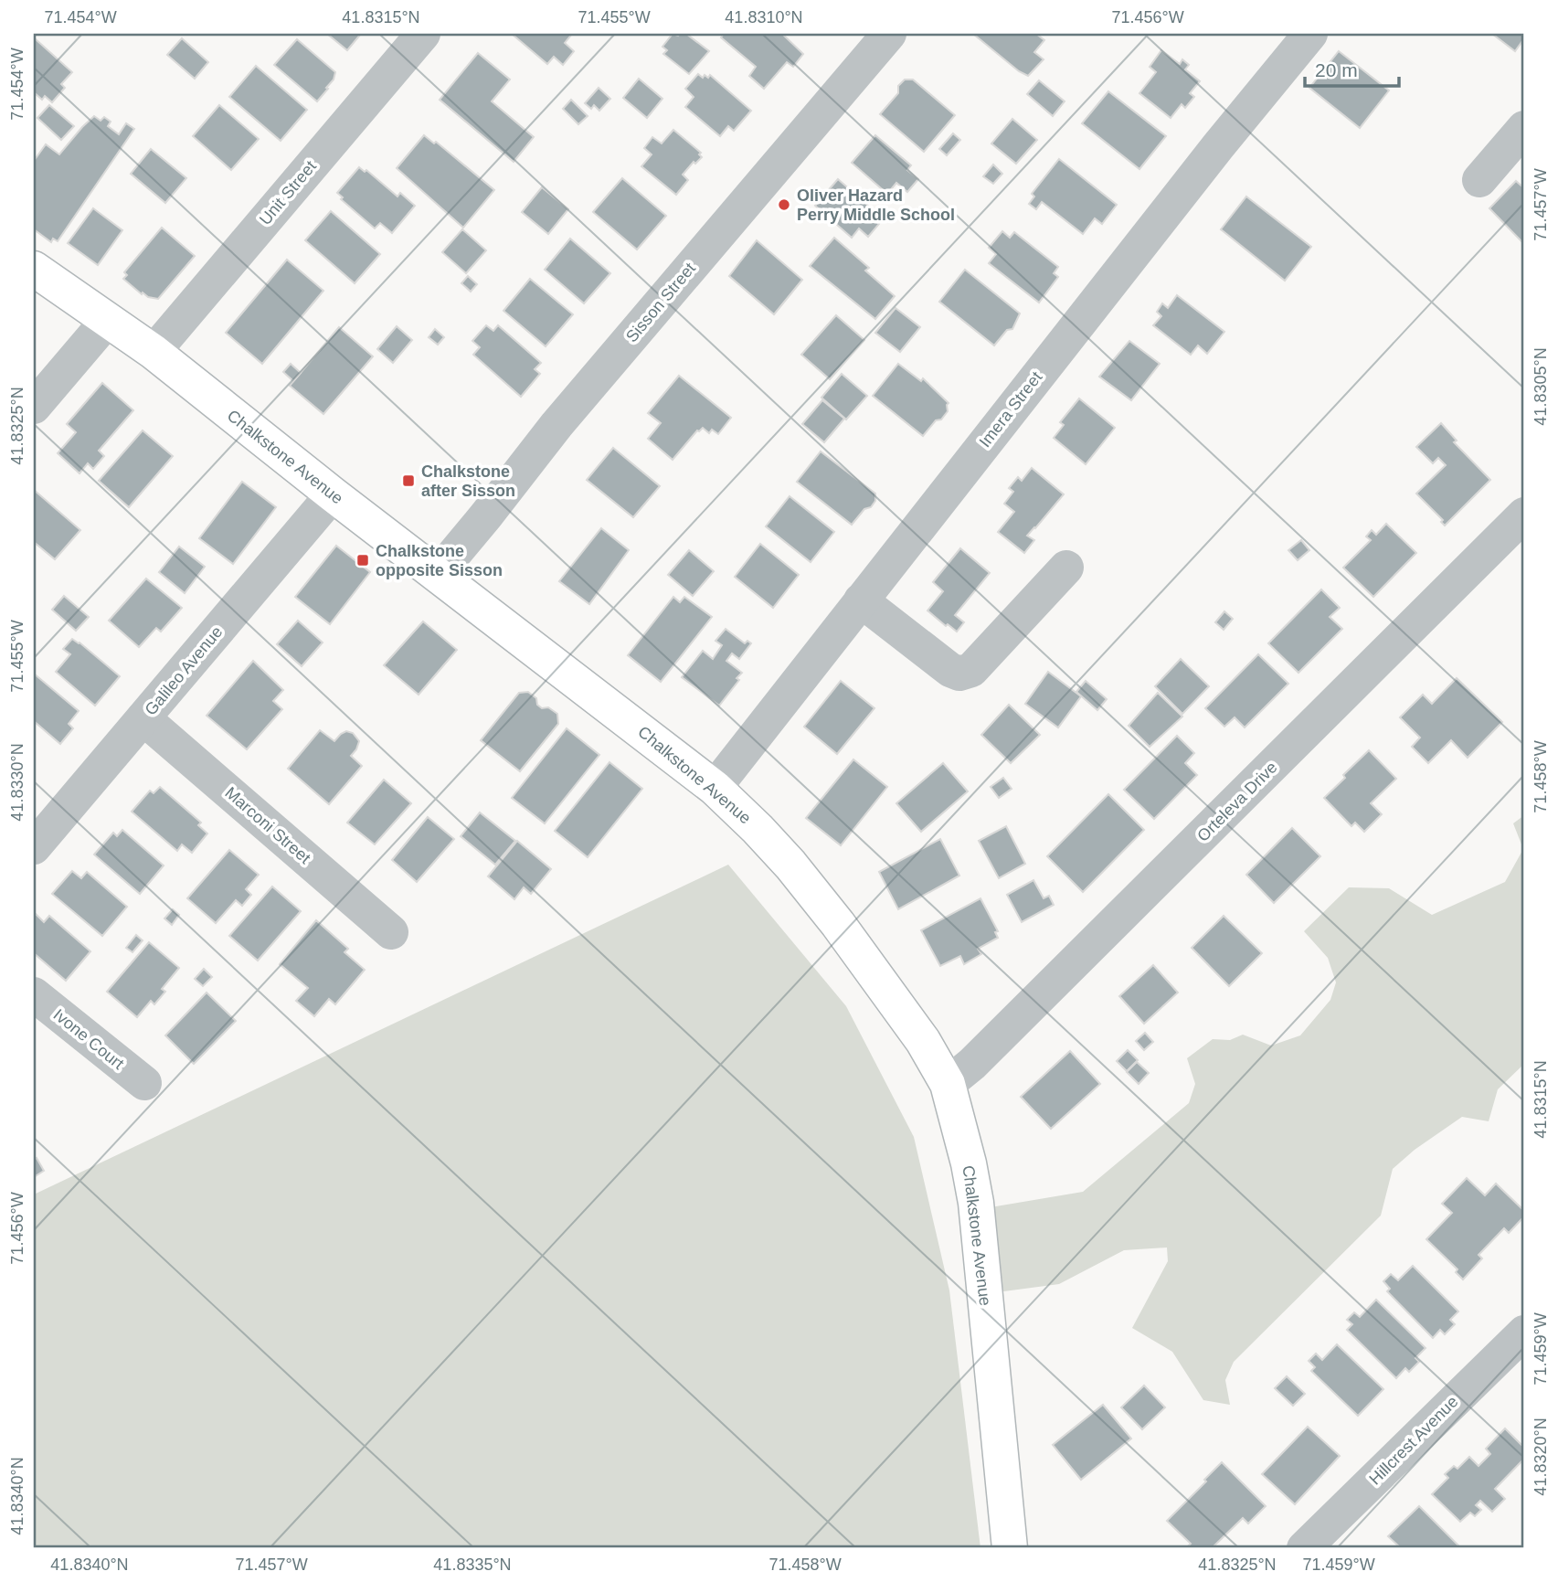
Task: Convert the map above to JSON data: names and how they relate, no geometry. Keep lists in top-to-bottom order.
{
  "streets": {
    "main road": ["Chalkstone Avenue"],
    "street": [
      "Unit Street",
      "Sisson Street",
      "Imera Street",
      "Galileo Avenue",
      "Orteleva Drive",
      "Marconi Street",
      "Ivone Court",
      "Hillcrest Avenue"
    ]
  },
  "crossings": [
    ["Unit Street", "Chalkstone Avenue"],
    ["Sisson Street", "Chalkstone Avenue"],
    ["Imera Street", "Chalkstone Avenue"],
    ["Chalkstone Avenue", "Galileo Avenue"],
    ["Chalkstone Avenue", "Orteleva Drive"],
    ["Galileo Avenue", "Marconi Street"]
  ],
  "places": {
    "other": ["Oliver Hazard Perry Middle School"],
    "transit": ["Chalkstone after Sisson", "Chalkstone opposite Sisson"]
  },
  "scale_bar": "20 m",
  "coordinates": [
    "71.454°W",
    "41.8315°N",
    "71.455°W",
    "41.8310°N",
    "71.456°W",
    "71.457°W",
    "41.8305°N",
    "41.8325°N",
    "71.458°W",
    "41.8330°N",
    "71.459°W",
    "41.8320°N",
    "41.8340°N",
    "41.8335°N"
  ]
}
